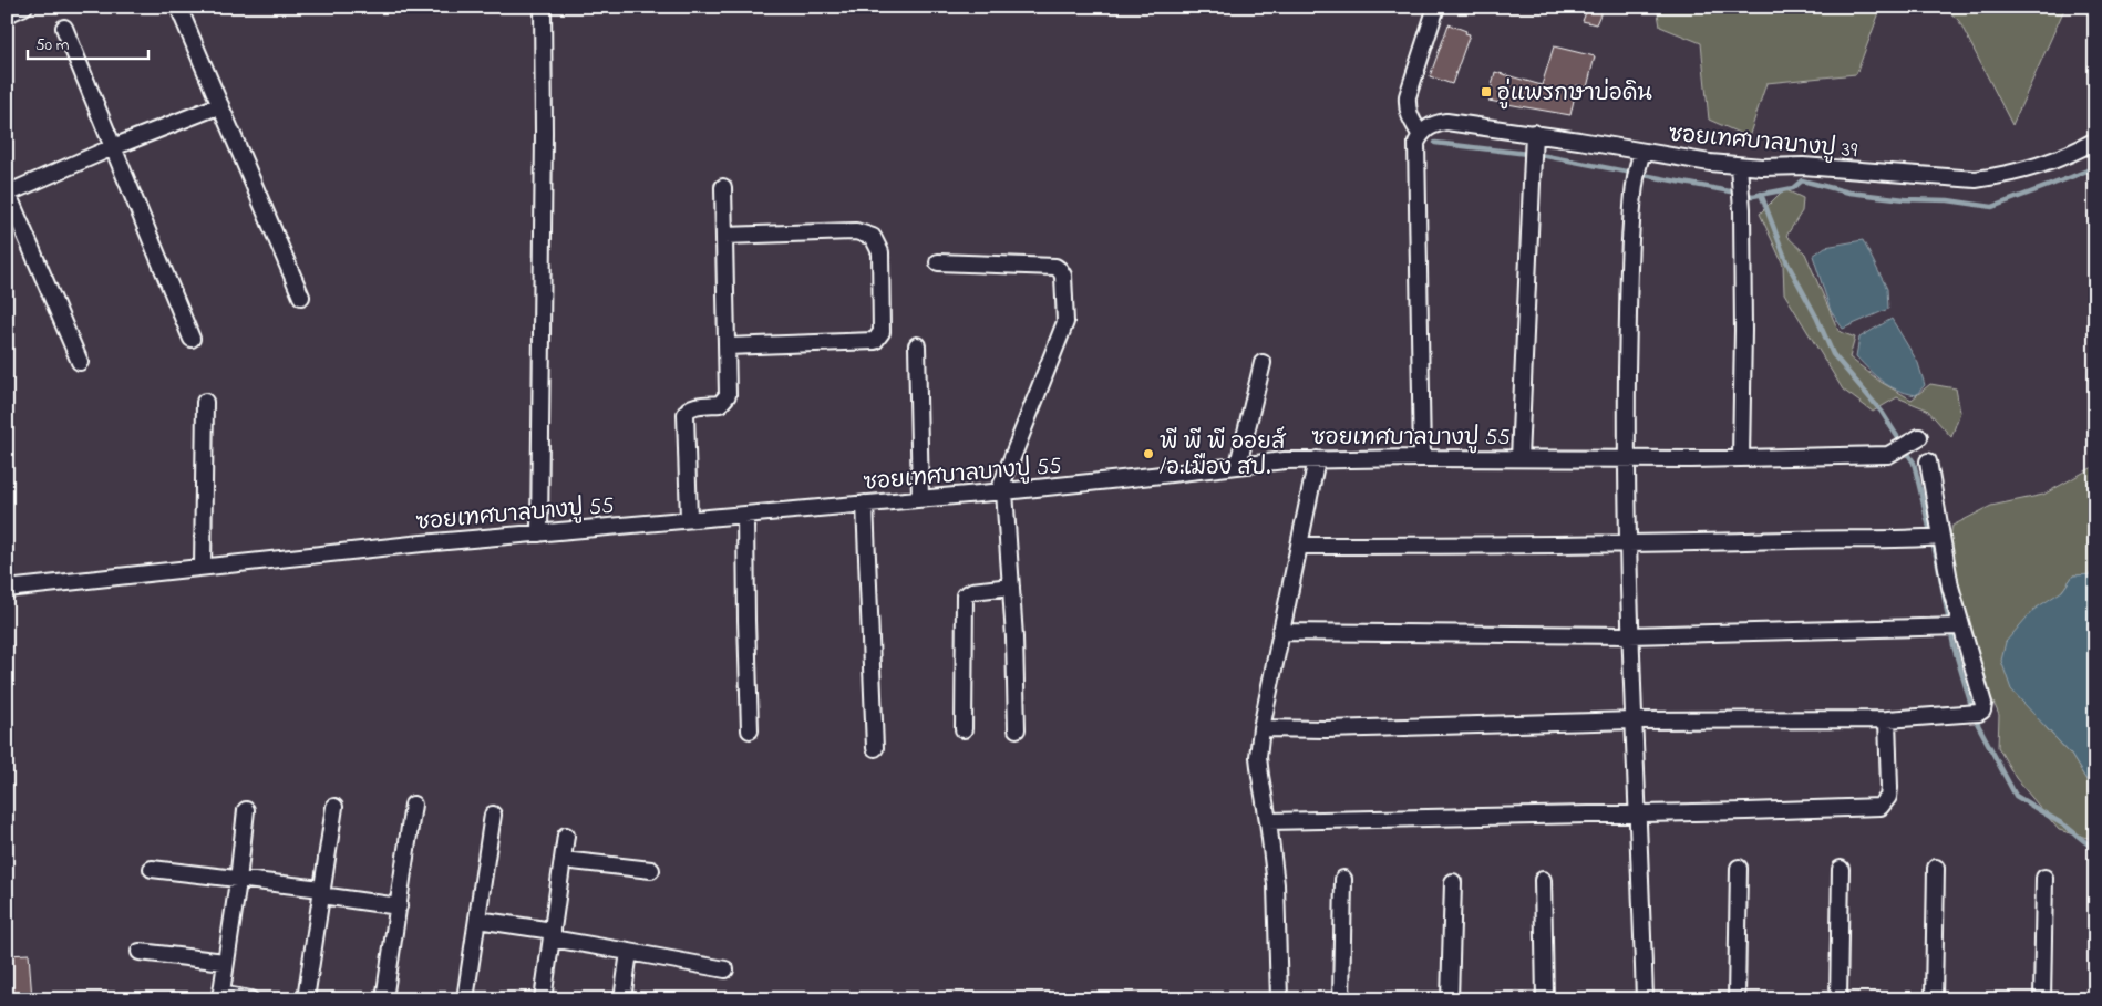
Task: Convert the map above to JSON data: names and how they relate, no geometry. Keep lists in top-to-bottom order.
{
  "streets": {
    "street": ["ซอยเทศบาลบางปู 39", "ซอยเทศบาลบางปู 55"]
  },
  "places": {
    "transit": ["อู่แพรกษาบ่อดิน"],
    "other": ["พี พี พี ออยส์ /อ.เมือง สป."]
  },
  "scale_bar": "50 m"
}
